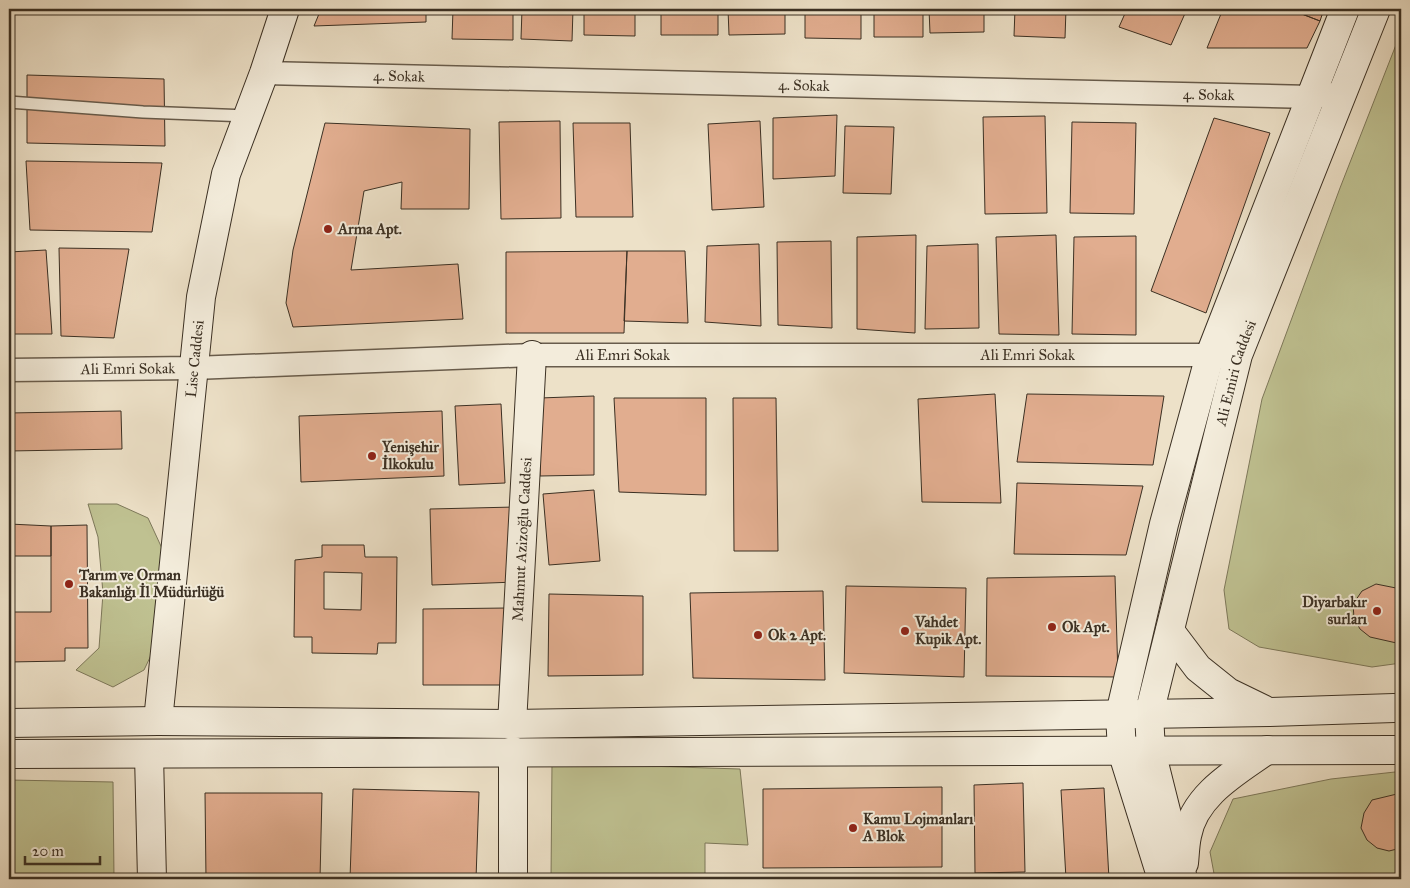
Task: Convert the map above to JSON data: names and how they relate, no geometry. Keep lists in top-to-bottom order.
{
  "streets": {
    "main road": ["Lise Caddesi", "Ali Emiri Caddesi", "Mahmut Azizoğlu Caddesi"],
    "street": ["4. Sokak", "Ali Emri Sokak"]
  },
  "crossings": [
    ["4. Sokak", "Lise Caddesi"],
    ["4. Sokak", "Ali Emiri Caddesi"],
    ["Ali Emri Sokak", "Lise Caddesi"],
    ["Ali Emri Sokak", "Ali Emiri Caddesi"],
    ["Ali Emri Sokak", "Mahmut Azizoğlu Caddesi"]
  ],
  "places": [
    "Arma Apt.",
    "Yenişehir İlkokulu",
    "Tarım ve Orman Bakanlığı İl Müdürlüğü",
    "Diyarbakır surları",
    "Ok Apt.",
    "Vahdet Kupik Apt.",
    "Ok 2 Apt.",
    "Kamu Lojmanları A Blok"
  ],
  "scale_bar": "20 m"
}
